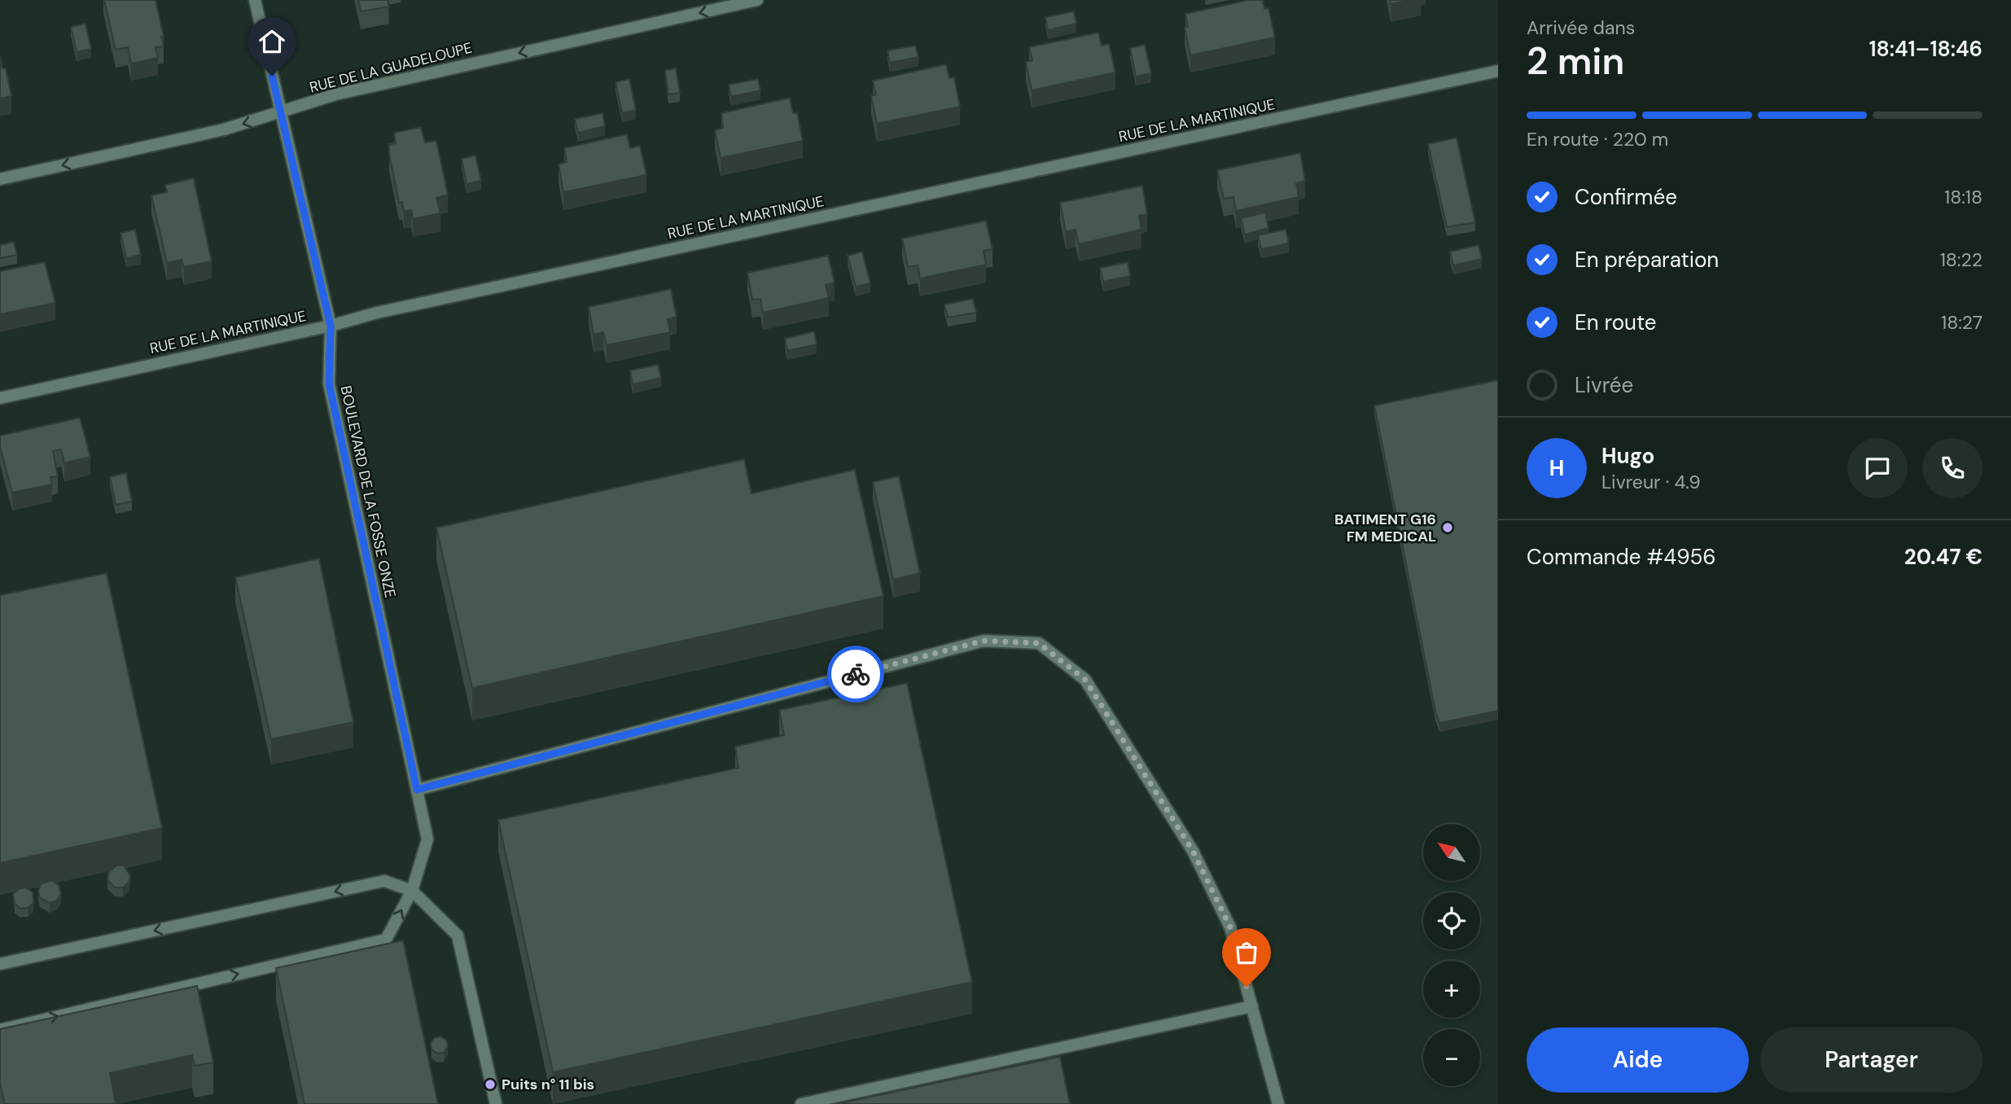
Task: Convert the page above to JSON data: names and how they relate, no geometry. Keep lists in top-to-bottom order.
{
  "streets": {
    "street": ["RUE DE LA GUADELOUPE", "RUE DE LA MARTINIQUE", "BOULEVARD DE LA FOSSE ONZE"]
  },
  "crossings": [
    ["RUE DE LA GUADELOUPE", "BOULEVARD DE LA FOSSE ONZE"],
    ["RUE DE LA MARTINIQUE", "BOULEVARD DE LA FOSSE ONZE"]
  ],
  "one_way": ["RUE DE LA GUADELOUPE"],
  "places": ["BATIMENT G16 FM MEDICAL", "Puits n° 11 bis"],
  "north": "top left",
  "page": {
    "heading": ["2 min", "Arrivée dans", "18:41–18:46"],
    "panel": [
      "Hugo",
      "Livreur · 4.9",
      "Commande #4956",
      "20.47 €"
    ],
    "bar": "En route · 220 m",
    "list": [
      ["Confirmée", "18:18"],
      ["En préparation", "18:22"],
      ["En route", "18:27"],
      "Livrée"
    ],
    "round": "H",
    "map_buttons": ["+", "−"],
    "buttons": ["Aide", "Partager"]
  }
}
